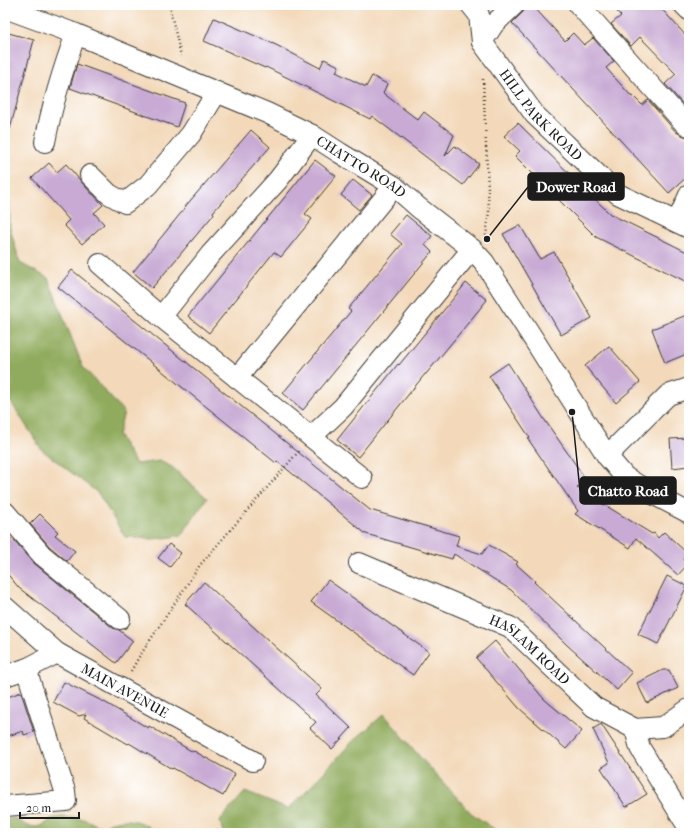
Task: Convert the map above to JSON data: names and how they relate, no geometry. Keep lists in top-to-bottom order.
{
  "streets": {
    "street": [
      "HILL PARK ROAD",
      "CHATTO ROAD",
      "HASLAM ROAD",
      "MAIN AVENUE"
    ]
  },
  "places": ["Dower Road", "Chatto Road"],
  "scale_bar": "20 m"
}
